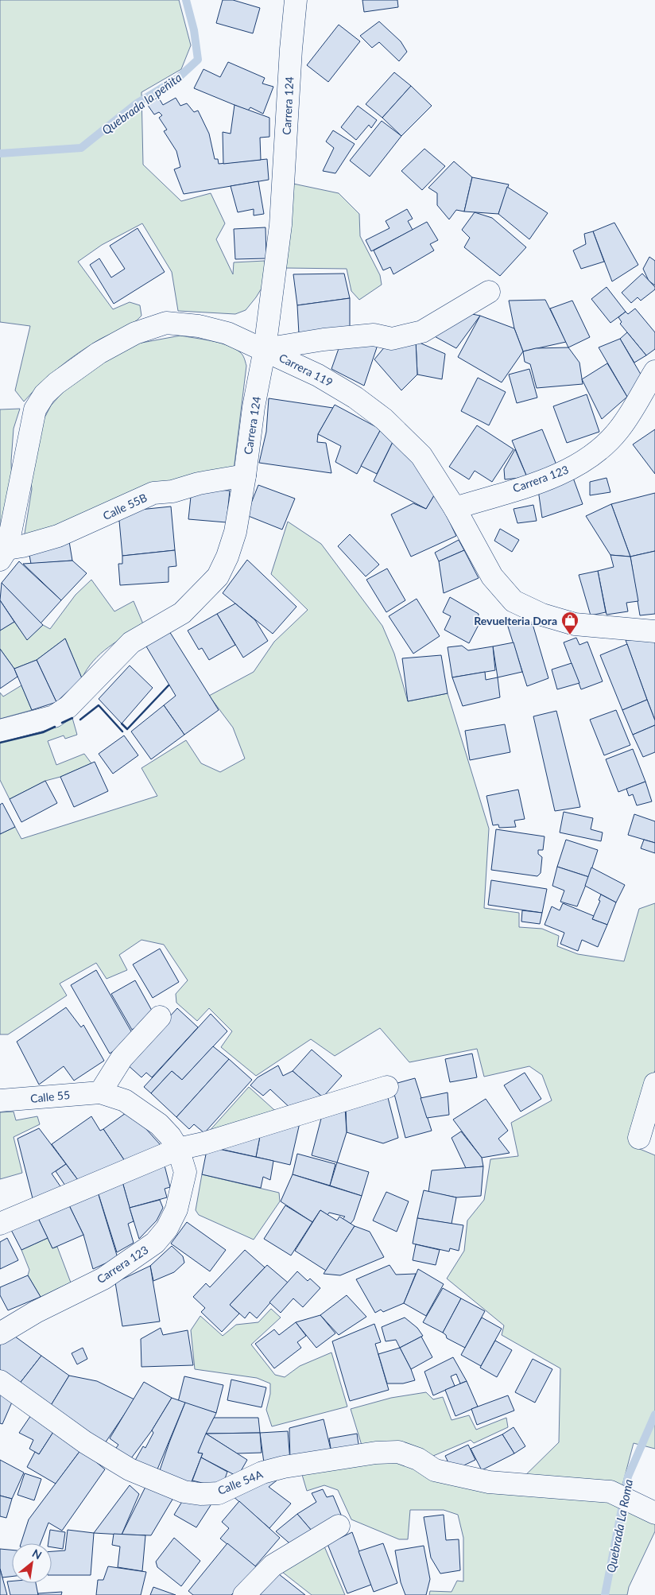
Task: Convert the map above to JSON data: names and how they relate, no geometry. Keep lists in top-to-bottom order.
{
  "streets": {
    "street": [
      "Carrera 124",
      "Carrera 119",
      "Carrera 123",
      "Calle 55B",
      "Calle 55",
      "Calle 54A"
    ]
  },
  "crossings": [
    ["Carrera 124", "Carrera 119"],
    ["Carrera 124", "Calle 55B"],
    ["Carrera 119", "Carrera 123"],
    ["Carrera 119", "Calle 55B"],
    ["Carrera 123", "Calle 55"]
  ],
  "water": ["Quebrada la peñita", "Quebrada La Roma"],
  "places": {
    "shop": ["Revuelteria Dora"]
  },
  "north": "top right"
}
